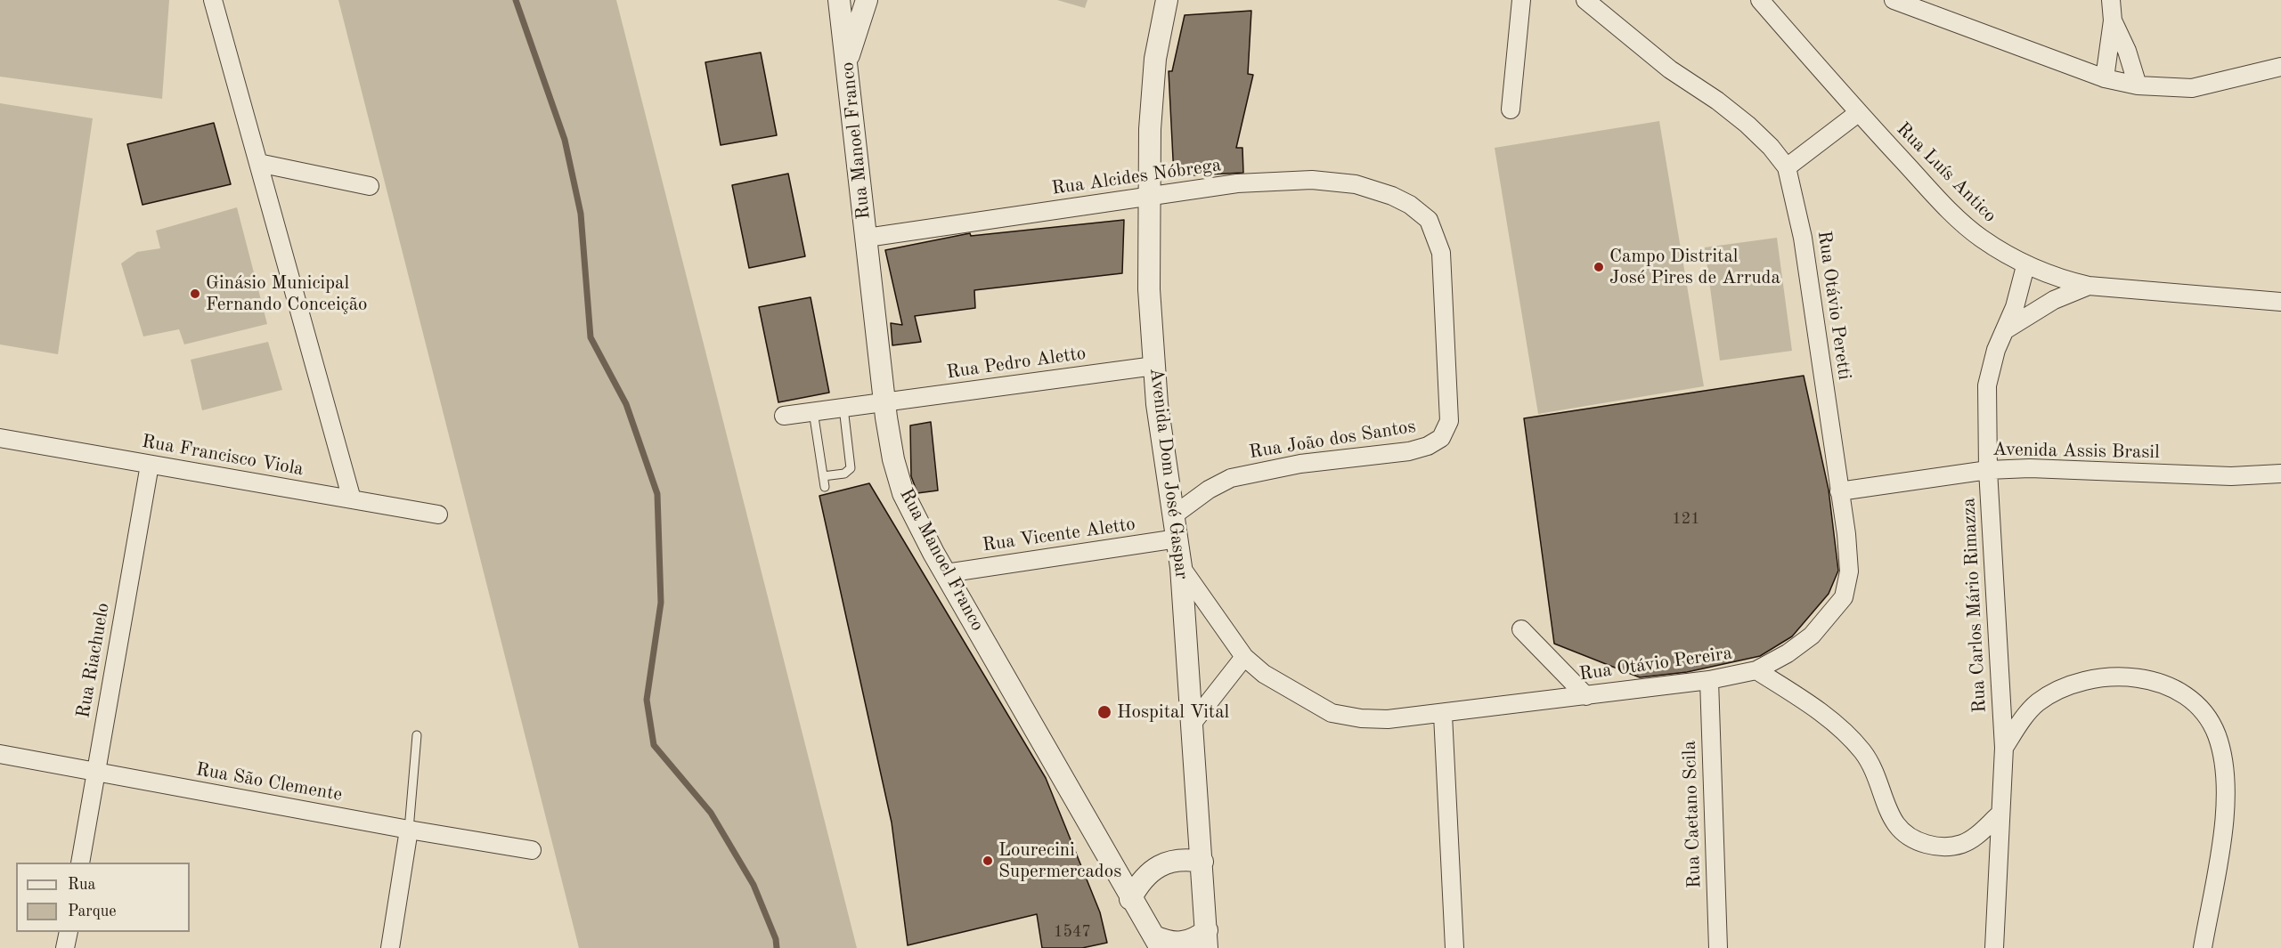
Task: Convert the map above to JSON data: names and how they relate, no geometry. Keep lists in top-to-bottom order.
{
  "streets": {
    "street": [
      "Rua Manoel Franco",
      "Rua Luís Antico",
      "Rua Alcides Nóbrega",
      "Rua Otávio Peretti",
      "Rua Pedro Aletto",
      "Rua João dos Santos",
      "Avenida Assis Brasil",
      "Rua Francisco Viola",
      "Avenida Dom José Gaspar",
      "Rua Vicente Aletto",
      "Rua Carlos Mário Rimazza",
      "Rua Riachuelo",
      "Rua Otávio Pereira",
      "Rua São Clemente",
      "Rua Caetano Scila"
    ]
  },
  "crossings": [
    ["Rua Manoel Franco", "Rua Alcides Nóbrega"],
    ["Rua Manoel Franco", "Rua Pedro Aletto"],
    ["Rua Manoel Franco", "Rua Vicente Aletto"],
    ["Rua Luís Antico", "Rua Carlos Mário Rimazza"],
    ["Rua Alcides Nóbrega", "Rua João dos Santos"],
    ["Rua Alcides Nóbrega", "Avenida Dom José Gaspar"],
    ["Rua Otávio Peretti", "Avenida Assis Brasil"],
    ["Rua Otávio Peretti", "Rua Otávio Pereira"],
    ["Rua Pedro Aletto", "Avenida Dom José Gaspar"],
    ["Rua João dos Santos", "Avenida Dom José Gaspar"],
    ["Avenida Assis Brasil", "Rua Carlos Mário Rimazza"],
    ["Rua Francisco Viola", "Rua Riachuelo"],
    ["Avenida Dom José Gaspar", "Rua Vicente Aletto"],
    ["Avenida Dom José Gaspar", "Rua Otávio Pereira"],
    ["Rua Carlos Mário Rimazza", "Rua Otávio Pereira"],
    ["Rua Riachuelo", "Rua São Clemente"],
    ["Rua Otávio Pereira", "Rua Caetano Scila"]
  ],
  "places": [
    "Campo Distrital José Pires de Arruda",
    "Ginásio Municipal Fernando Conceição",
    "Hospital Vital",
    "Lourecini Supermercados"
  ],
  "house_numbers": ["121", "1547"],
  "legend": ["Rua", "Parque"]
}
